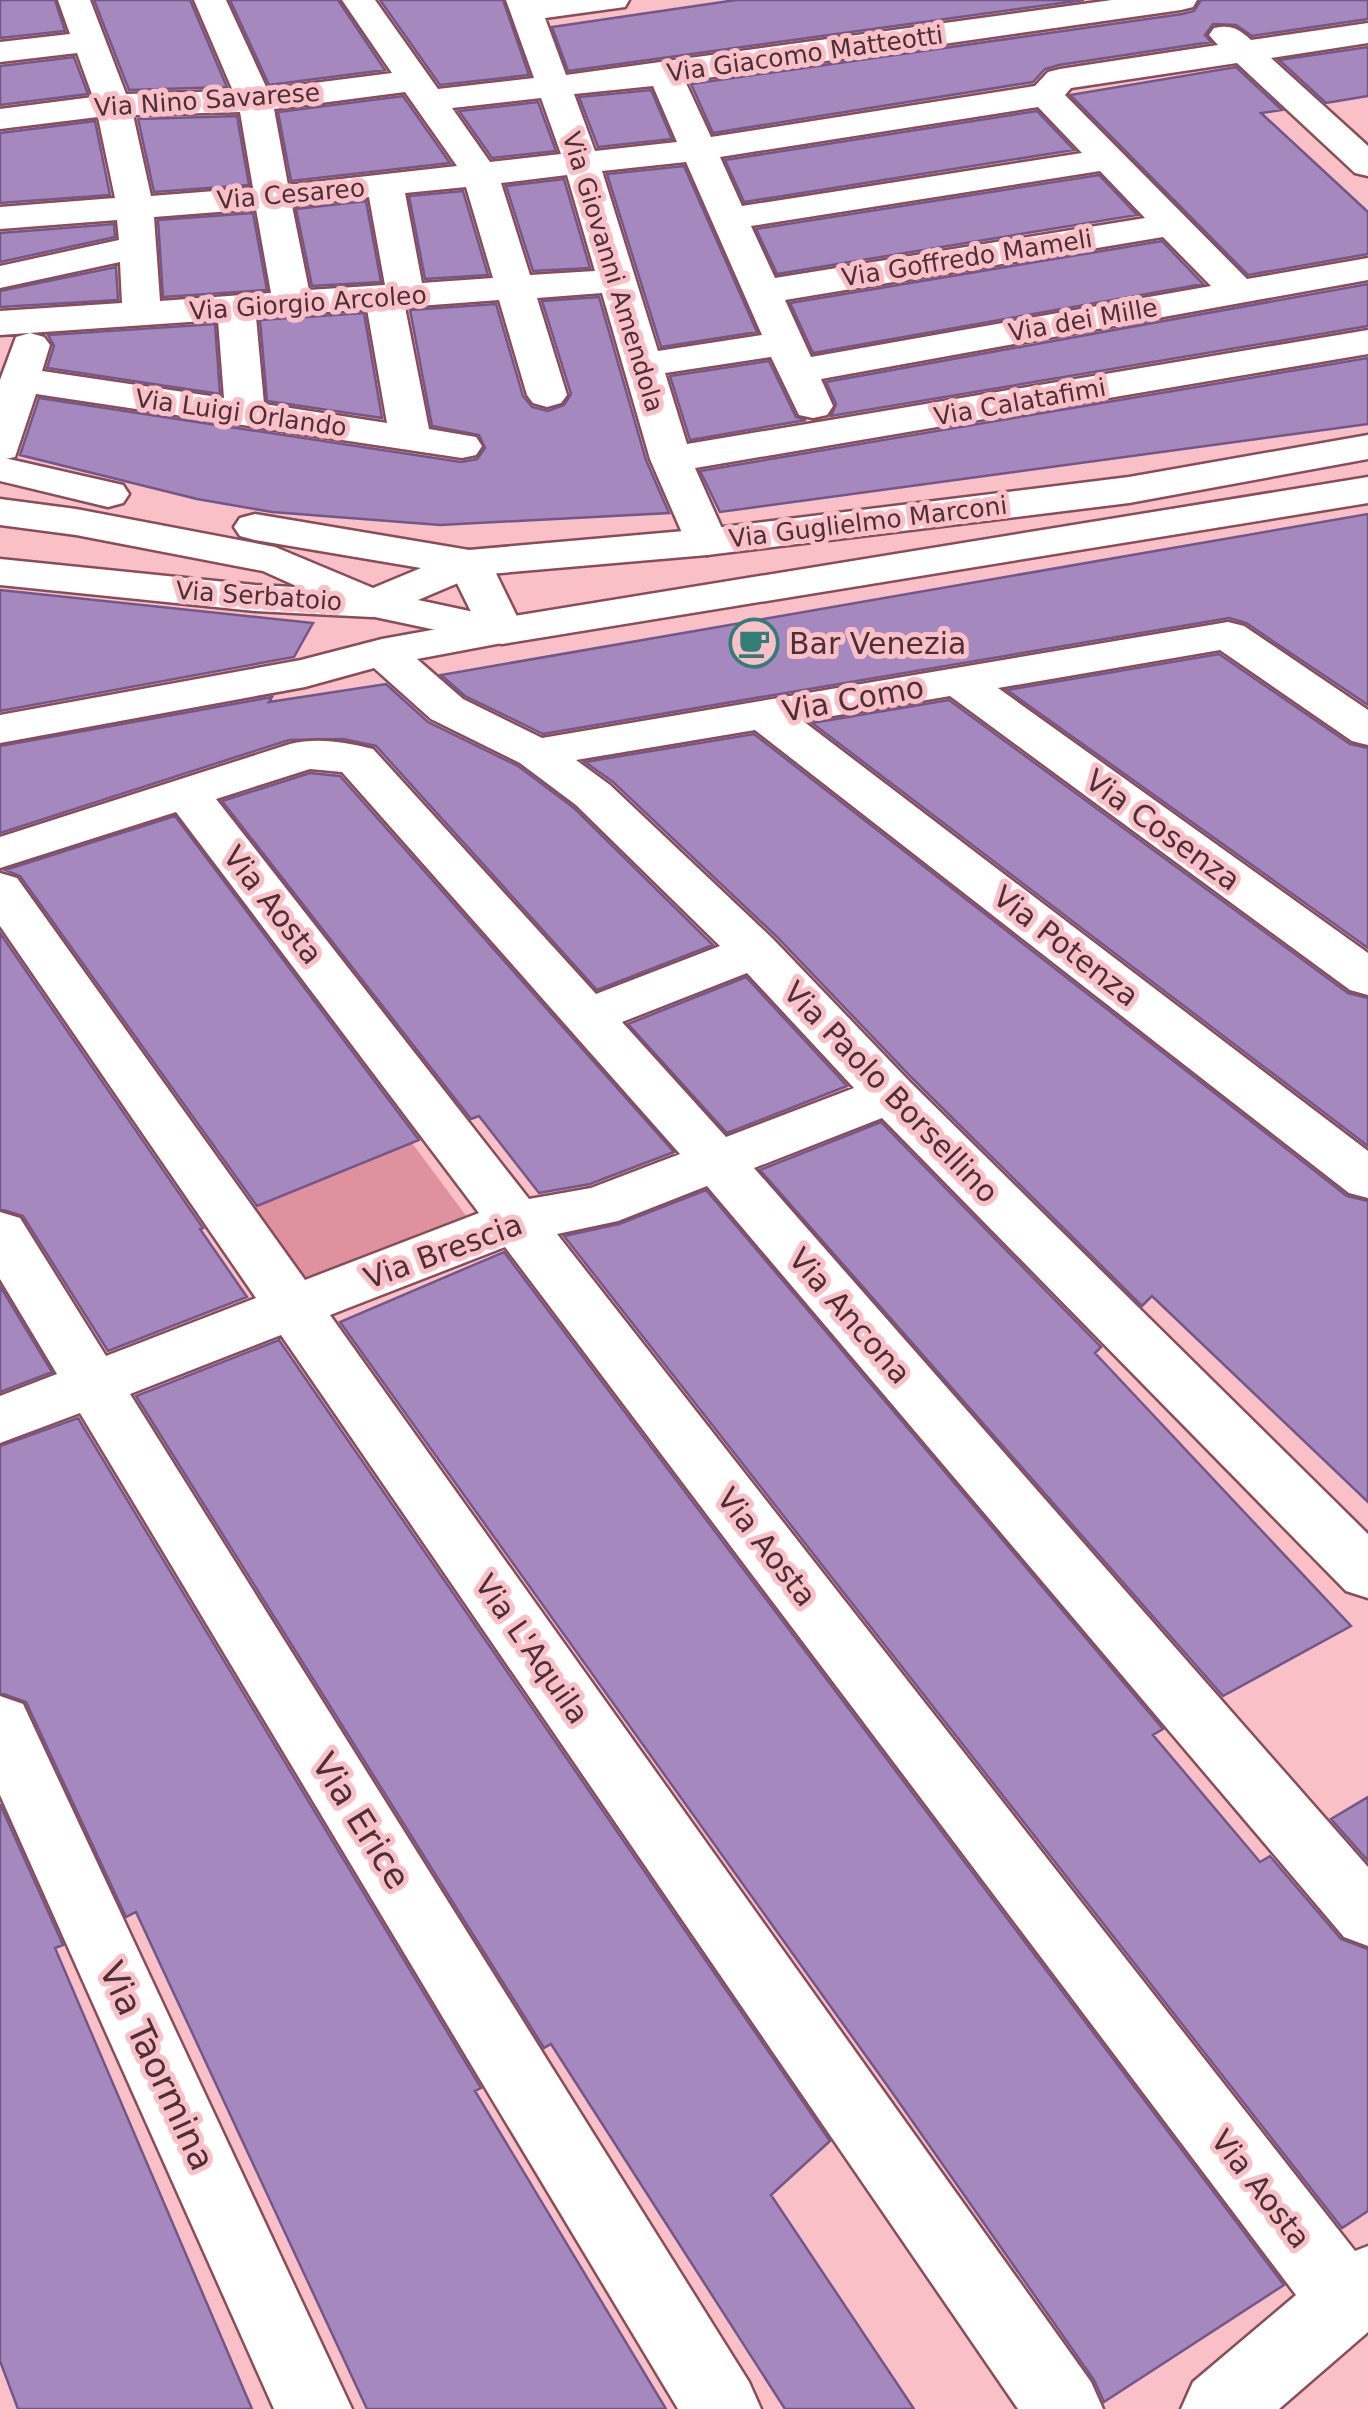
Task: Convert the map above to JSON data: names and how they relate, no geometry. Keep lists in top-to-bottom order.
{
  "streets": {
    "street": [
      "Via Giacomo Matteotti",
      "Via Nino Savarese",
      "Via Cesareo",
      "Via Goffredo Mameli",
      "Via Giovanni Amendola",
      "Via Giorgio Arcoleo",
      "Via dei Mille",
      "Via Calatafimi",
      "Via Luigi Orlando",
      "Via Guglielmo Marconi",
      "Via Serbatoio",
      "Via Como",
      "Via Cosenza",
      "Via Aosta",
      "Via Potenza",
      "Via Paolo Borsellino",
      "Via Brescia",
      "Via Ancona",
      "Via L'Aquila",
      "Via Erice",
      "Via Taormina"
    ]
  },
  "crossings": [
    ["Via Giacomo Matteotti", "Via Nino Savarese"],
    ["Via Giacomo Matteotti", "Via Giovanni Amendola"],
    ["Via Cesareo", "Via Giovanni Amendola"],
    ["Via Giovanni Amendola", "Via Giorgio Arcoleo"],
    ["Via Giovanni Amendola", "Via dei Mille"],
    ["Via Giovanni Amendola", "Via Calatafimi"],
    ["Via Giovanni Amendola", "Via Guglielmo Marconi"],
    ["Via Guglielmo Marconi", "Via Serbatoio"],
    ["Via Guglielmo Marconi", "Via Paolo Borsellino"],
    ["Via Como", "Via Cosenza"],
    ["Via Como", "Via Potenza"],
    ["Via Como", "Via Paolo Borsellino"],
    ["Via Aosta", "Via Brescia"],
    ["Via Aosta", "Via Ancona"],
    ["Via Paolo Borsellino", "Via Brescia"],
    ["Via Brescia", "Via Ancona"],
    ["Via Brescia", "Via L'Aquila"],
    ["Via Brescia", "Via Erice"]
  ],
  "places": {
    "cafe": ["Bar Venezia"]
  }
}
